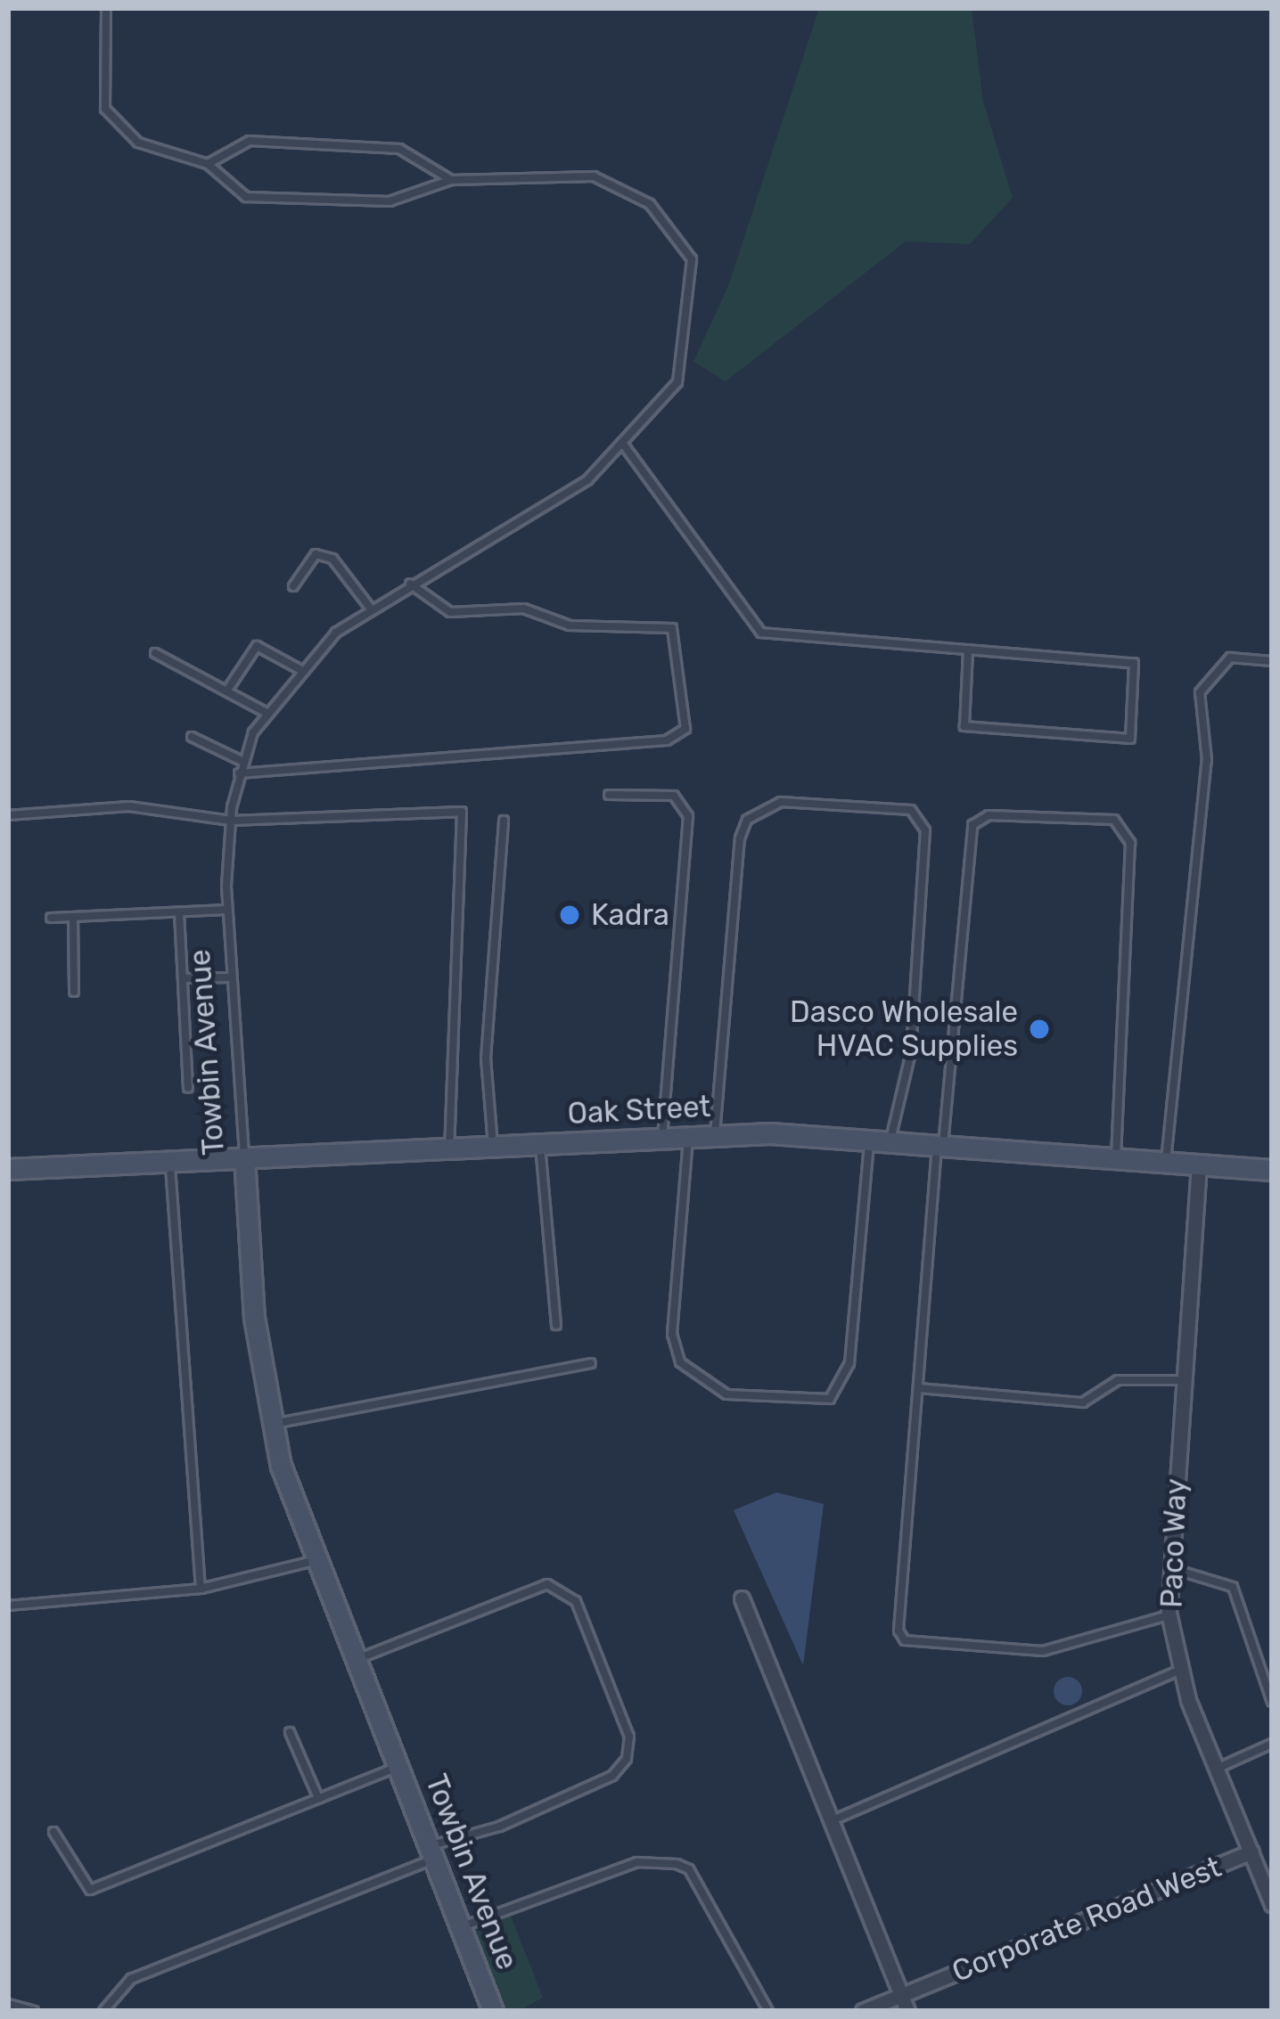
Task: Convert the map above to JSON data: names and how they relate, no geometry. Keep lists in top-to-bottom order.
{
  "streets": {
    "street": [
      "Towbin Avenue",
      "Oak Street",
      "Paco Way",
      "Corporate Road West"
    ]
  },
  "crossings": [
    ["Towbin Avenue", "Oak Street"],
    ["Oak Street", "Paco Way"],
    ["Paco Way", "Corporate Road West"]
  ],
  "places": ["Kadra", "Dasco Wholesale HVAC Supplies"]
}
